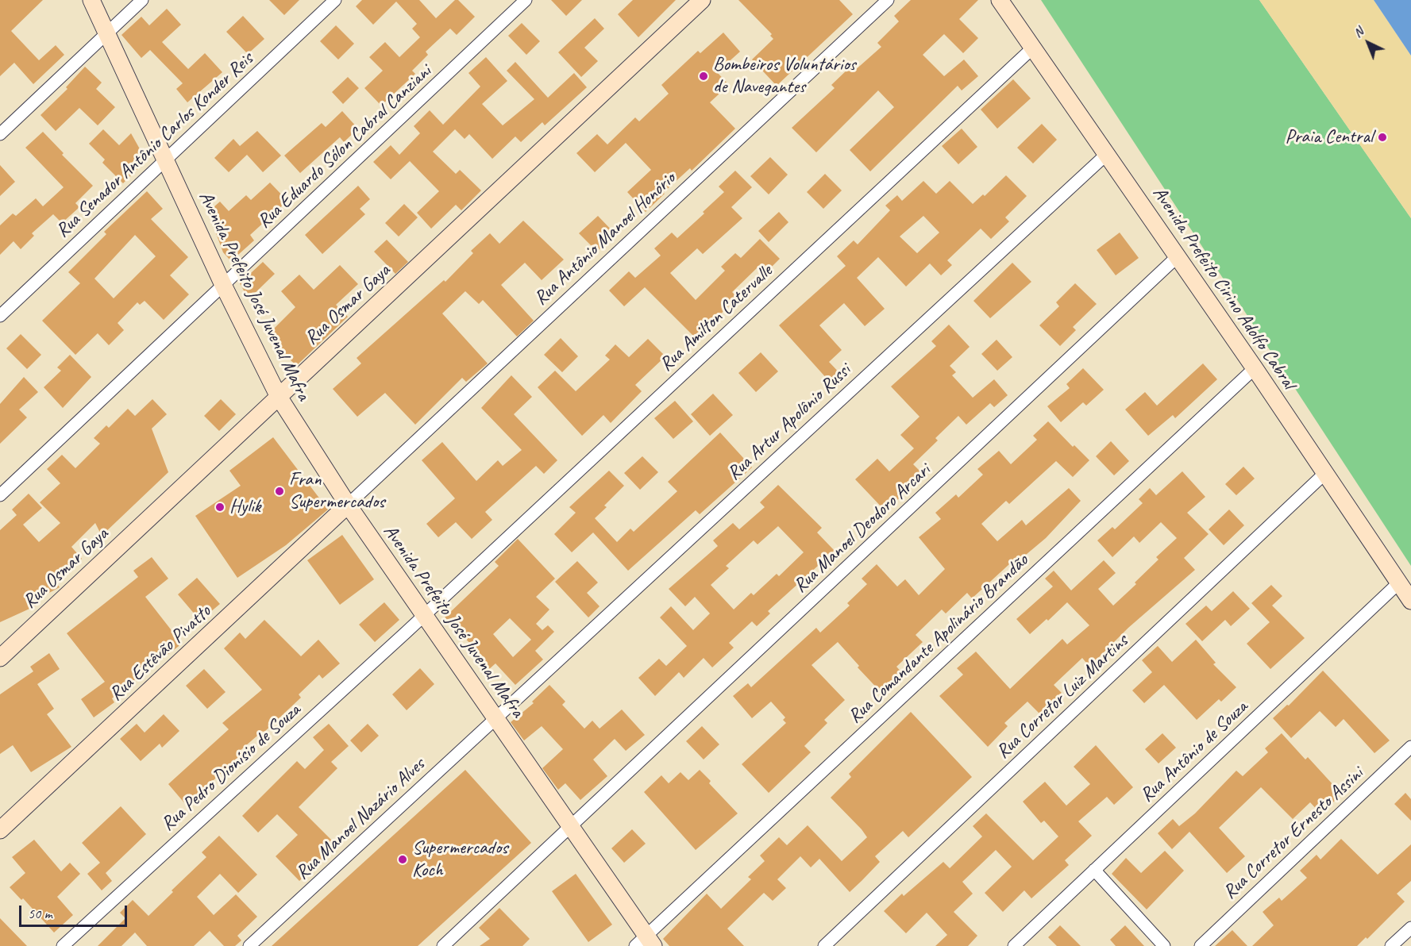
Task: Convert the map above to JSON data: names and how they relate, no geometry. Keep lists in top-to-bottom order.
{
  "streets": {
    "main road": [
      "Avenida Prefeito Cirino Adolfo Cabral",
      "Avenida Prefeito José Juvenal Mafra",
      "Rua Osmar Gaya",
      "Rua Estêvão Pivatto"
    ],
    "street": [
      "Rua Senador Antônio Carlos Konder Reis",
      "Rua Eduardo Sólon Cabral Canziani",
      "Rua Antônio Manoel Honório",
      "Rua Amilton Catervalle",
      "Rua Artur Apolônio Russi",
      "Rua Manoel Deodoro Arcari",
      "Rua Comandante Apolinário Brandão",
      "Rua Corretor Luiz Martins",
      "Rua Antônio de Souza",
      "Rua Pedro Dionísio de Souza",
      "Rua Manoel Nazário Alves",
      "Rua Corretor Ernesto Assini"
    ]
  },
  "crossings": [
    ["Rua Senador Antônio Carlos Konder Reis", "Avenida Prefeito José Juvenal Mafra"],
    ["Rua Eduardo Sólon Cabral Canziani", "Avenida Prefeito José Juvenal Mafra"],
    ["Rua Antônio Manoel Honório", "Avenida Prefeito José Juvenal Mafra"],
    ["Rua Antônio Manoel Honório", "Rua Estêvão Pivatto"],
    ["Avenida Prefeito Cirino Adolfo Cabral", "Rua Amilton Catervalle"],
    ["Avenida Prefeito Cirino Adolfo Cabral", "Rua Artur Apolônio Russi"],
    ["Avenida Prefeito Cirino Adolfo Cabral", "Rua Manoel Deodoro Arcari"],
    ["Avenida Prefeito Cirino Adolfo Cabral", "Rua Comandante Apolinário Brandão"],
    ["Avenida Prefeito Cirino Adolfo Cabral", "Rua Corretor Luiz Martins"],
    ["Avenida Prefeito Cirino Adolfo Cabral", "Rua Antônio de Souza"],
    ["Avenida Prefeito José Juvenal Mafra", "Rua Osmar Gaya"],
    ["Avenida Prefeito José Juvenal Mafra", "Rua Amilton Catervalle"],
    ["Avenida Prefeito José Juvenal Mafra", "Rua Artur Apolônio Russi"],
    ["Avenida Prefeito José Juvenal Mafra", "Rua Manoel Deodoro Arcari"],
    ["Avenida Prefeito José Juvenal Mafra", "Rua Comandante Apolinário Brandão"],
    ["Avenida Prefeito José Juvenal Mafra", "Rua Estêvão Pivatto"],
    ["Avenida Prefeito José Juvenal Mafra", "Rua Pedro Dionísio de Souza"],
    ["Avenida Prefeito José Juvenal Mafra", "Rua Manoel Nazário Alves"],
    ["Rua Amilton Catervalle", "Rua Pedro Dionísio de Souza"],
    ["Rua Artur Apolônio Russi", "Rua Manoel Nazário Alves"]
  ],
  "places": [
    "Bombeiros Voluntários de Navegantes",
    "Praia Central",
    "Fran Supermercados",
    "Hylik",
    "Supermercados Koch"
  ],
  "scale_bar": "50 m",
  "north": "top left"
}
